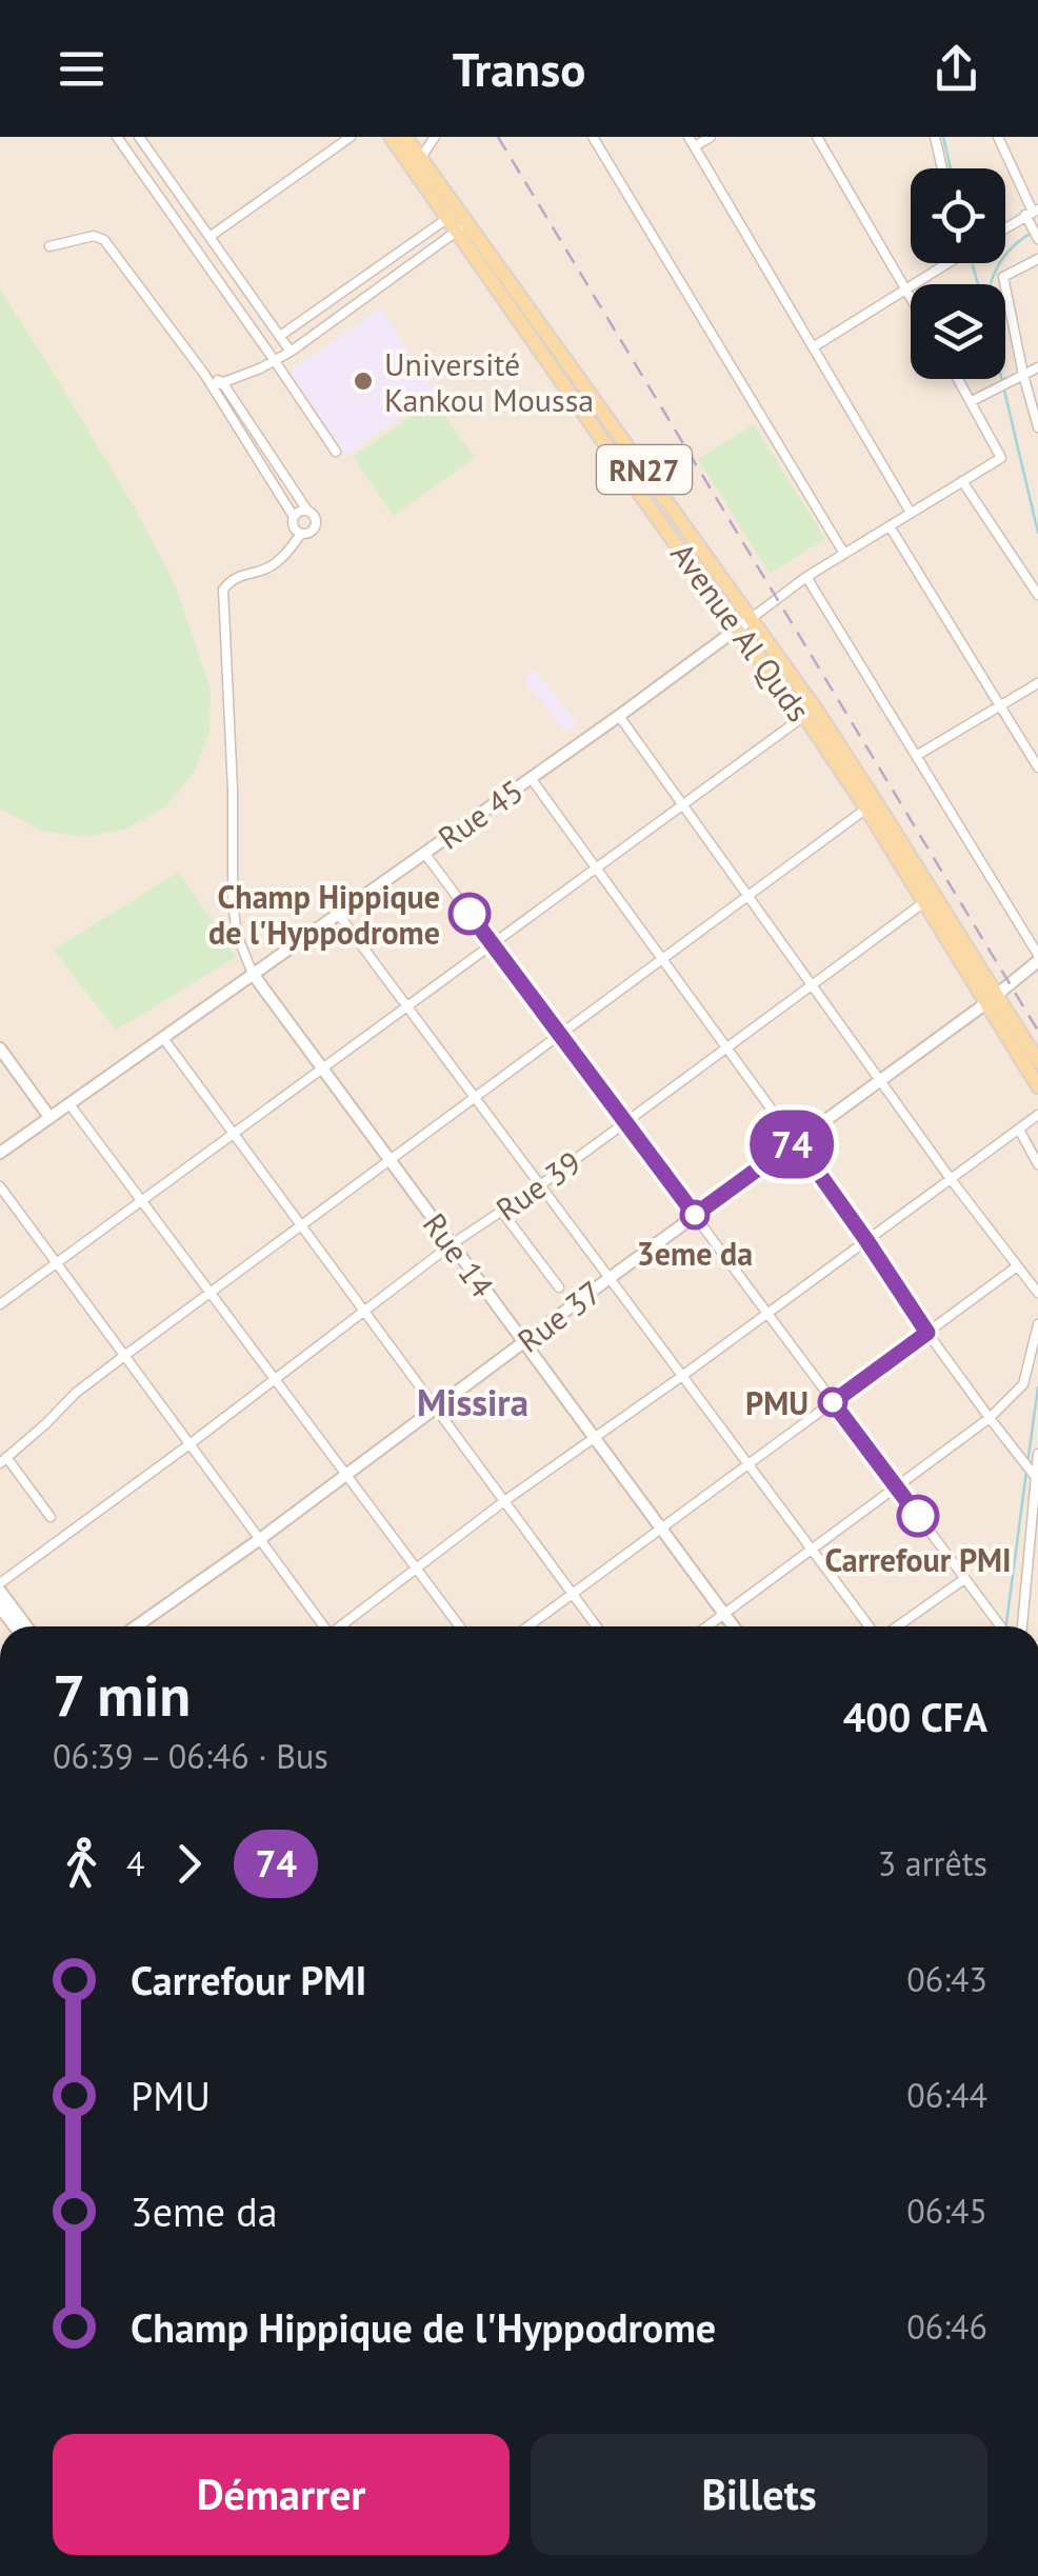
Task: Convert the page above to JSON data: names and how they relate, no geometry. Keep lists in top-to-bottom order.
{
  "streets": {
    "main road": ["RN27", "Avenue Al Quds"],
    "street": [
      "Rue 45",
      "Rue 39",
      "Rue 14",
      "Rue 37"
    ]
  },
  "crossings": [
    ["Avenue Al Quds", "Rue 45"],
    ["Avenue Al Quds", "Rue 39"],
    ["Avenue Al Quds", "Rue 37"],
    ["Rue 45", "Rue 14"],
    ["Rue 39", "Rue 14"],
    ["Rue 14", "Rue 37"]
  ],
  "districts": ["Missira"],
  "places": [
    "Université Kankou Moussa",
    "Champ Hippique de l'Hyppodrome",
    "3eme da",
    "PMU",
    "Carrefour PMI"
  ],
  "lines": ["bus line 74"],
  "page": {
    "header": "Transo",
    "on_map": "74",
    "heading": ["7 min", "06:39 – 06:46 · Bus", "400 CFA"],
    "legs": ["4", "74", "3 arrêts"],
    "list": [
      {
        "name": "Carrefour PMI",
        "value": "06:43"
      },
      {
        "name": "PMU",
        "value": "06:44"
      },
      {
        "name": "3eme da",
        "value": "06:45"
      },
      {
        "name": "Champ Hippique de l'Hyppodrome",
        "value": "06:46"
      }
    ],
    "buttons": ["Démarrer", "Billets"]
  }
}
